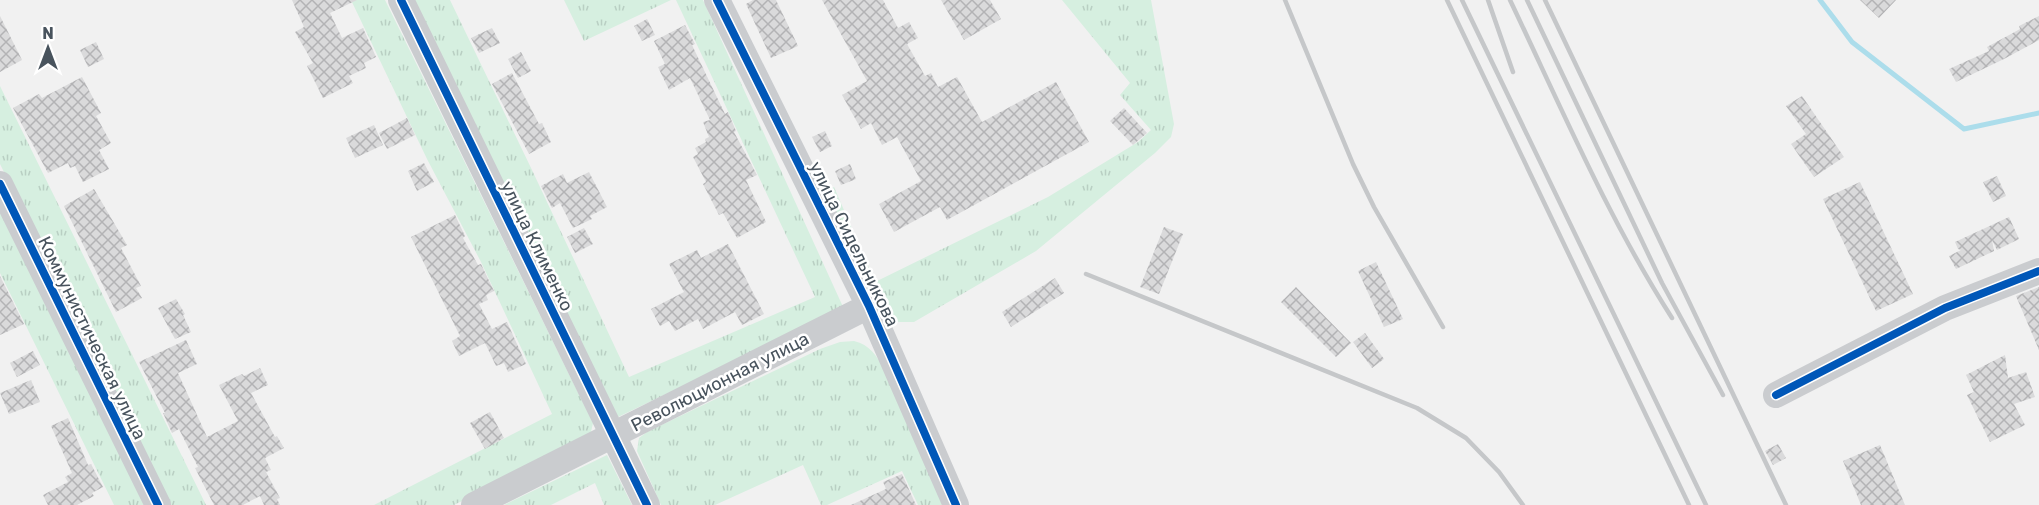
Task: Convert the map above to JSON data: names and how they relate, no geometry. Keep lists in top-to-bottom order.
{
  "streets": {
    "street": [
      "улица Сидельникова",
      "улица Клименко",
      "Коммунистическая улица",
      "Революционная улица"
    ]
  },
  "crossings": [
    ["улица Сидельникова", "Революционная улица"],
    ["улица Клименко", "Революционная улица"]
  ],
  "north": "top"
}
